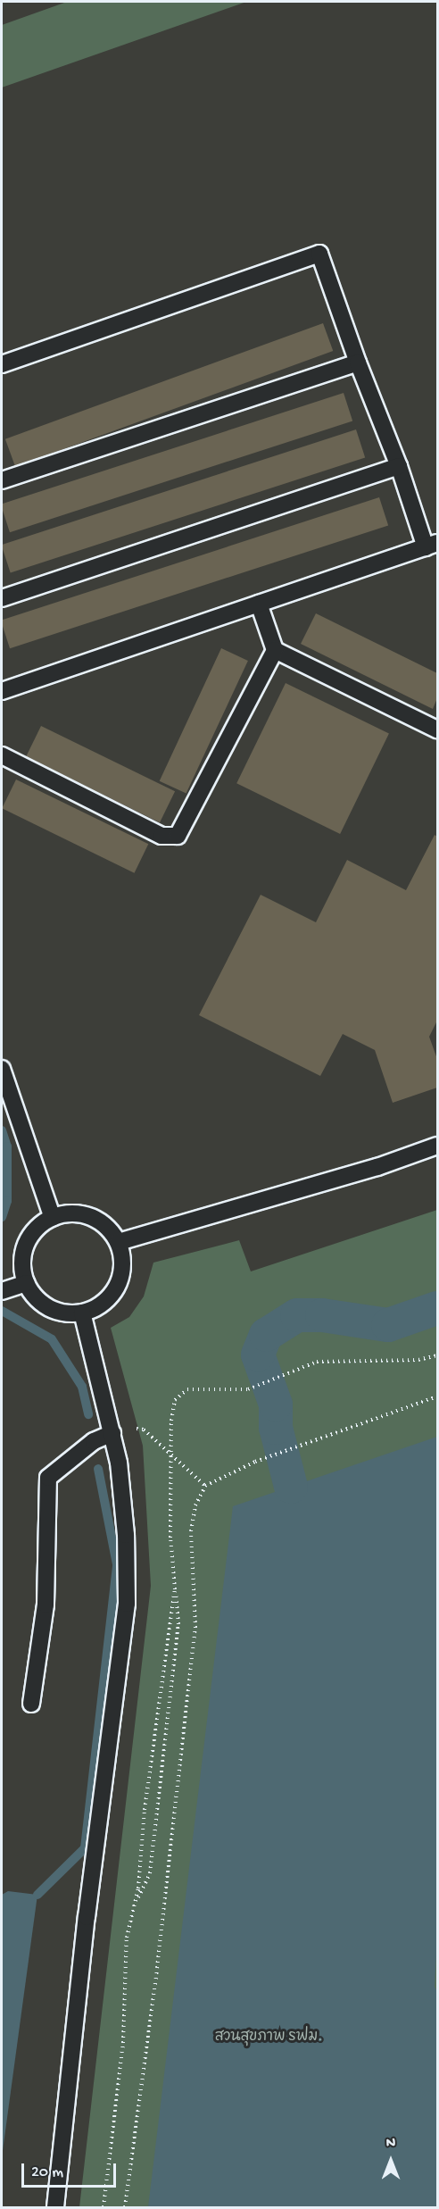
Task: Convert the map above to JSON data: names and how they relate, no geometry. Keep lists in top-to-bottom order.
{
  "parks": ["สวนสุขภาพ รฟม."],
  "scale_bar": "20 m",
  "north": "top"
}
